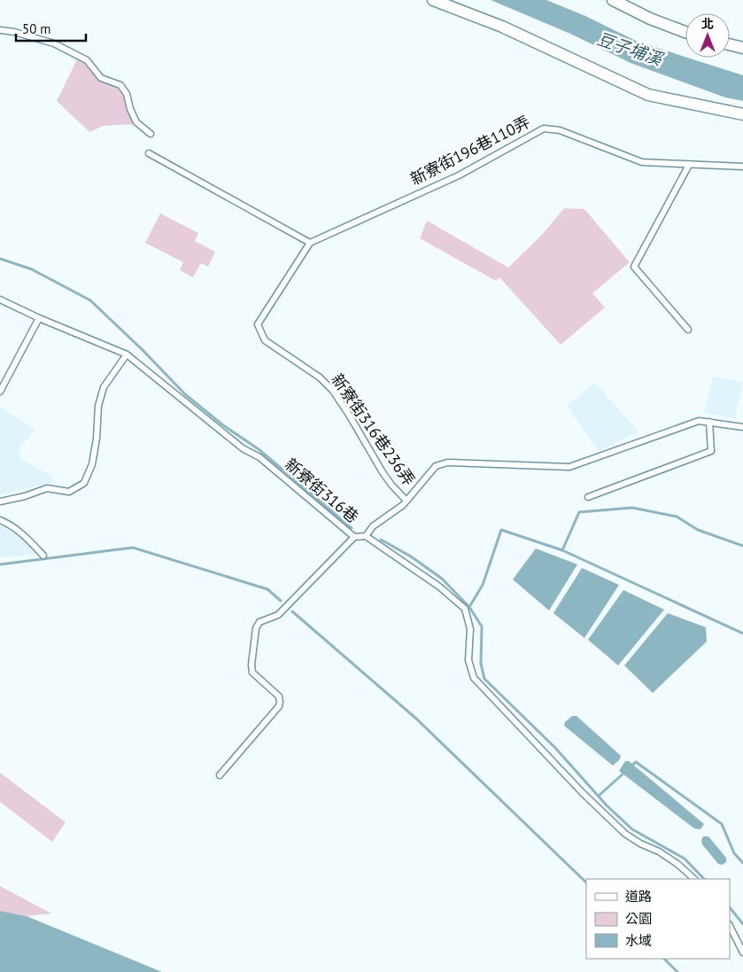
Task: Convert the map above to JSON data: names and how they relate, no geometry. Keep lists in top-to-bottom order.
{
  "streets": {
    "lane": ["新寮街196巷110弄", "新寮街316巷236弄", "新寮街316巷"]
  },
  "crossings": [
    ["新寮街196巷110弄", "新寮街316巷236弄"],
    ["新寮街316巷236弄", "新寮街316巷"]
  ],
  "water": ["豆子埔溪"],
  "legend": ["道路", "公園", "水域"],
  "scale_bar": "50 m",
  "north": "top"
}
